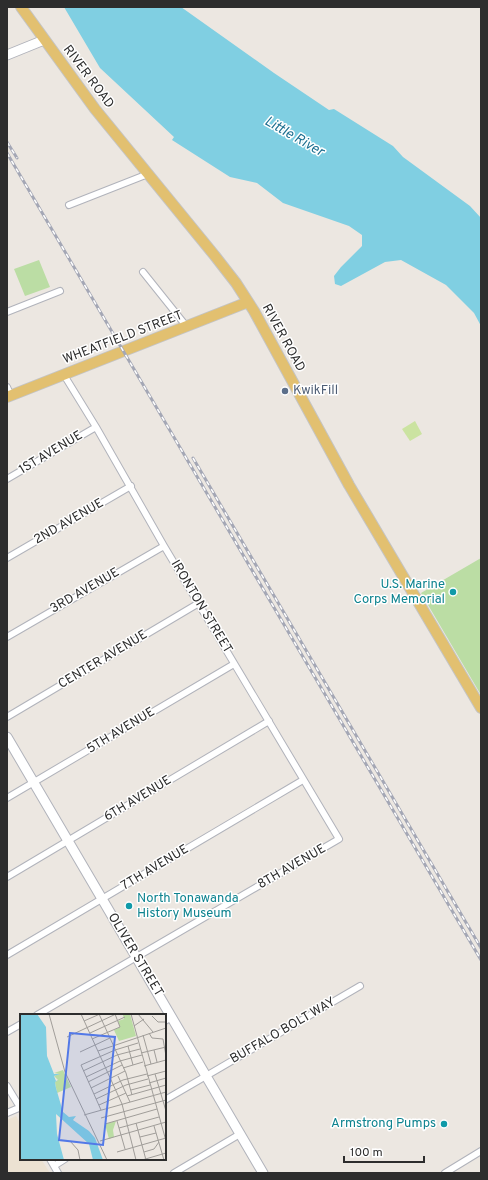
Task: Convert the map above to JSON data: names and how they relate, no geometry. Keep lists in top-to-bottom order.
{
  "streets": {
    "main road": ["RIVER ROAD", "WHEATFIELD STREET", "OLIVER STREET"],
    "street": [
      "1ST AVENUE",
      "2ND AVENUE",
      "3RD AVENUE",
      "IRONTON STREET",
      "CENTER AVENUE",
      "5TH AVENUE",
      "6TH AVENUE",
      "8TH AVENUE",
      "7TH AVENUE",
      "BUFFALO BOLT WAY"
    ]
  },
  "crossings": [
    ["RIVER ROAD", "WHEATFIELD STREET"],
    ["WHEATFIELD STREET", "IRONTON STREET"],
    ["1ST AVENUE", "IRONTON STREET"],
    ["2ND AVENUE", "IRONTON STREET"],
    ["3RD AVENUE", "IRONTON STREET"],
    ["IRONTON STREET", "CENTER AVENUE"],
    ["IRONTON STREET", "5TH AVENUE"],
    ["IRONTON STREET", "6TH AVENUE"],
    ["IRONTON STREET", "8TH AVENUE"],
    ["IRONTON STREET", "7TH AVENUE"],
    ["5TH AVENUE", "OLIVER STREET"],
    ["6TH AVENUE", "OLIVER STREET"],
    ["8TH AVENUE", "OLIVER STREET"],
    ["7TH AVENUE", "OLIVER STREET"],
    ["OLIVER STREET", "BUFFALO BOLT WAY"]
  ],
  "water": ["Little River"],
  "places": [
    "KwikFill",
    "U.S. Marine Corps Memorial",
    "North Tonawanda History Museum",
    "Armstrong Pumps"
  ],
  "scale_bar": "100 m"
}
